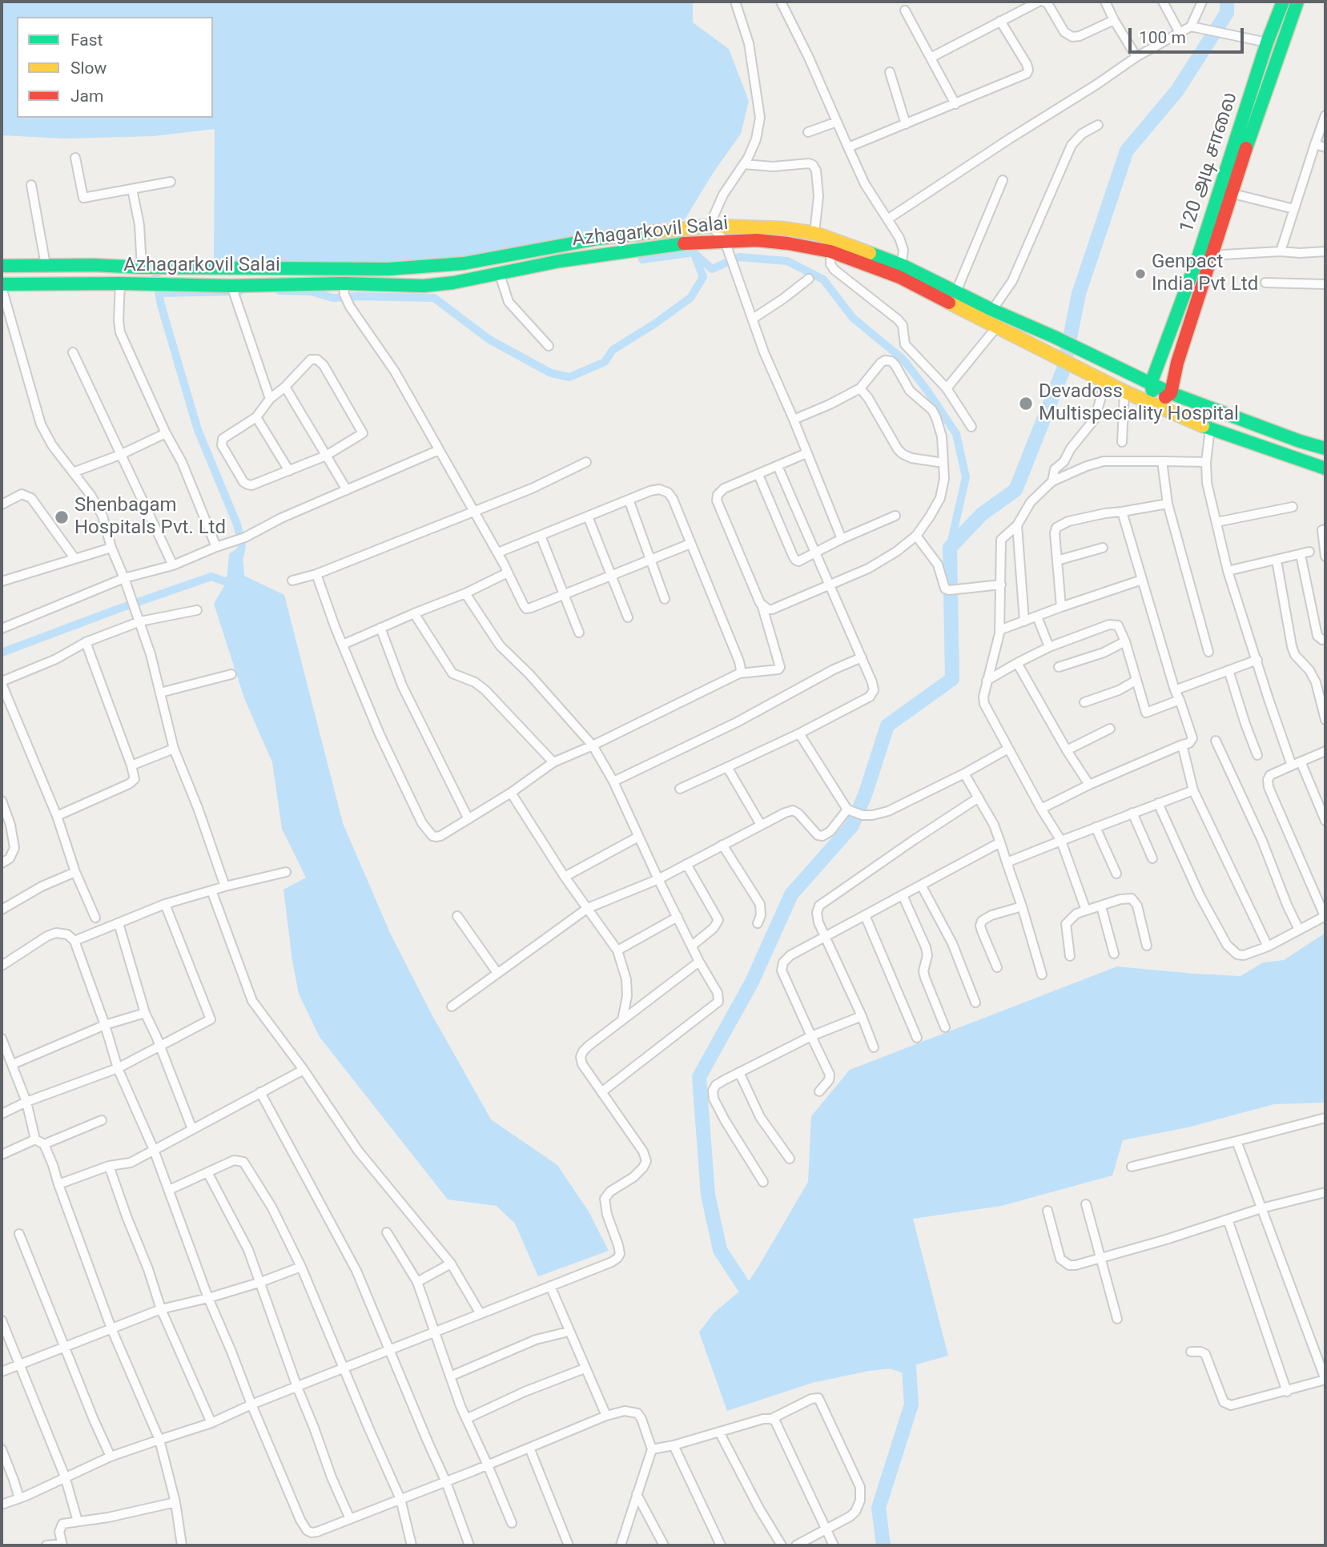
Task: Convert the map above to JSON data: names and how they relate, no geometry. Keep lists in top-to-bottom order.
{
  "streets": {
    "main road": ["120 அடி சாலை", "Azhagarkovil Salai"]
  },
  "crossings": [
    ["120 அடி சாலை", "Azhagarkovil Salai"]
  ],
  "places": ["Genpact India Pvt Ltd", "Devadoss Multispeciality Hospital", "Shenbagam Hospitals Pvt. Ltd"],
  "legend": ["Fast", "Slow", "Jam"],
  "scale_bar": "100 m"
}
